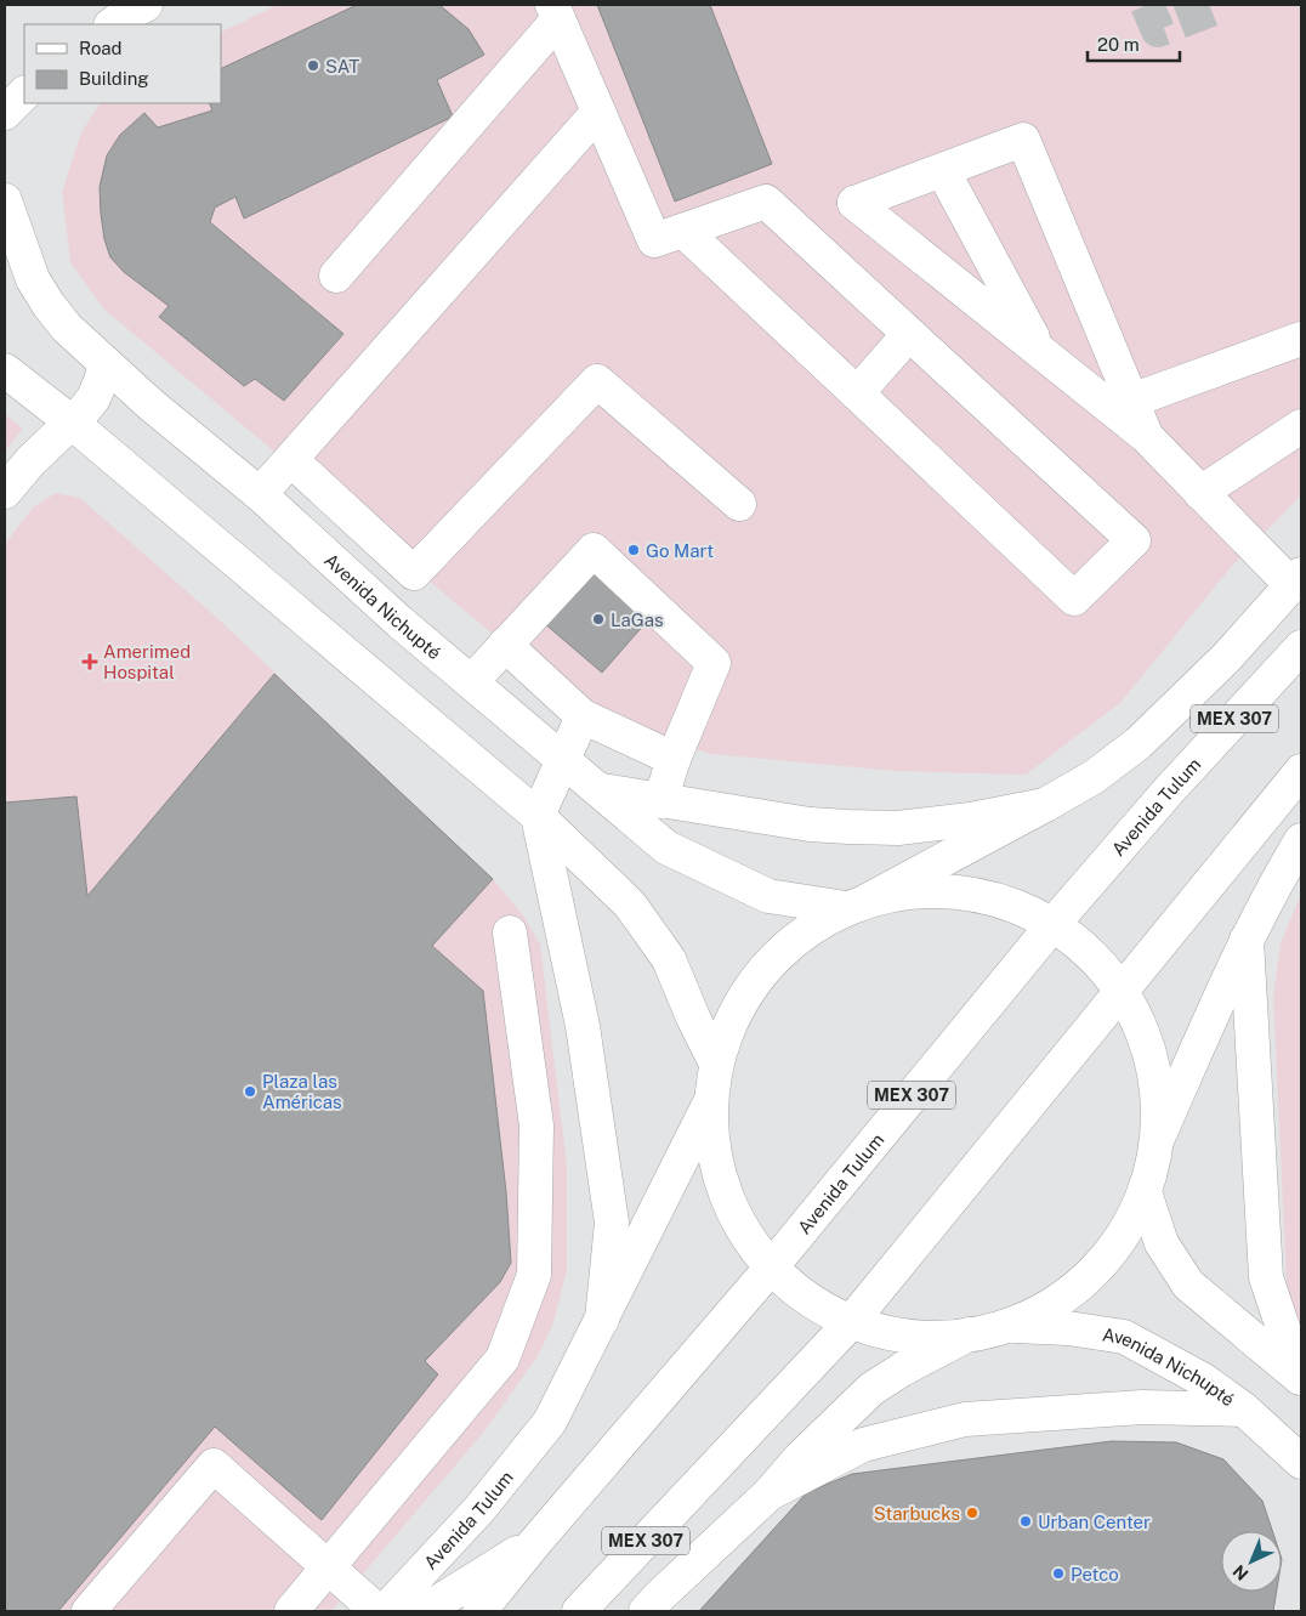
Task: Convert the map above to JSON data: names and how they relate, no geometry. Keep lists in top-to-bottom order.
{
  "streets": {
    "main road": ["Avenida Nichupté", "MEX 307", "Avenida Tulum"]
  },
  "places": {
    "other": [
      "SAT",
      "Go Mart",
      "LaGas",
      "Plaza las Américas",
      "Starbucks",
      "Urban Center",
      "Petco"
    ],
    "health": ["Amerimed Hospital"]
  },
  "legend": ["Road", "Building"],
  "scale_bar": "20 m",
  "north": "bottom left"
}
